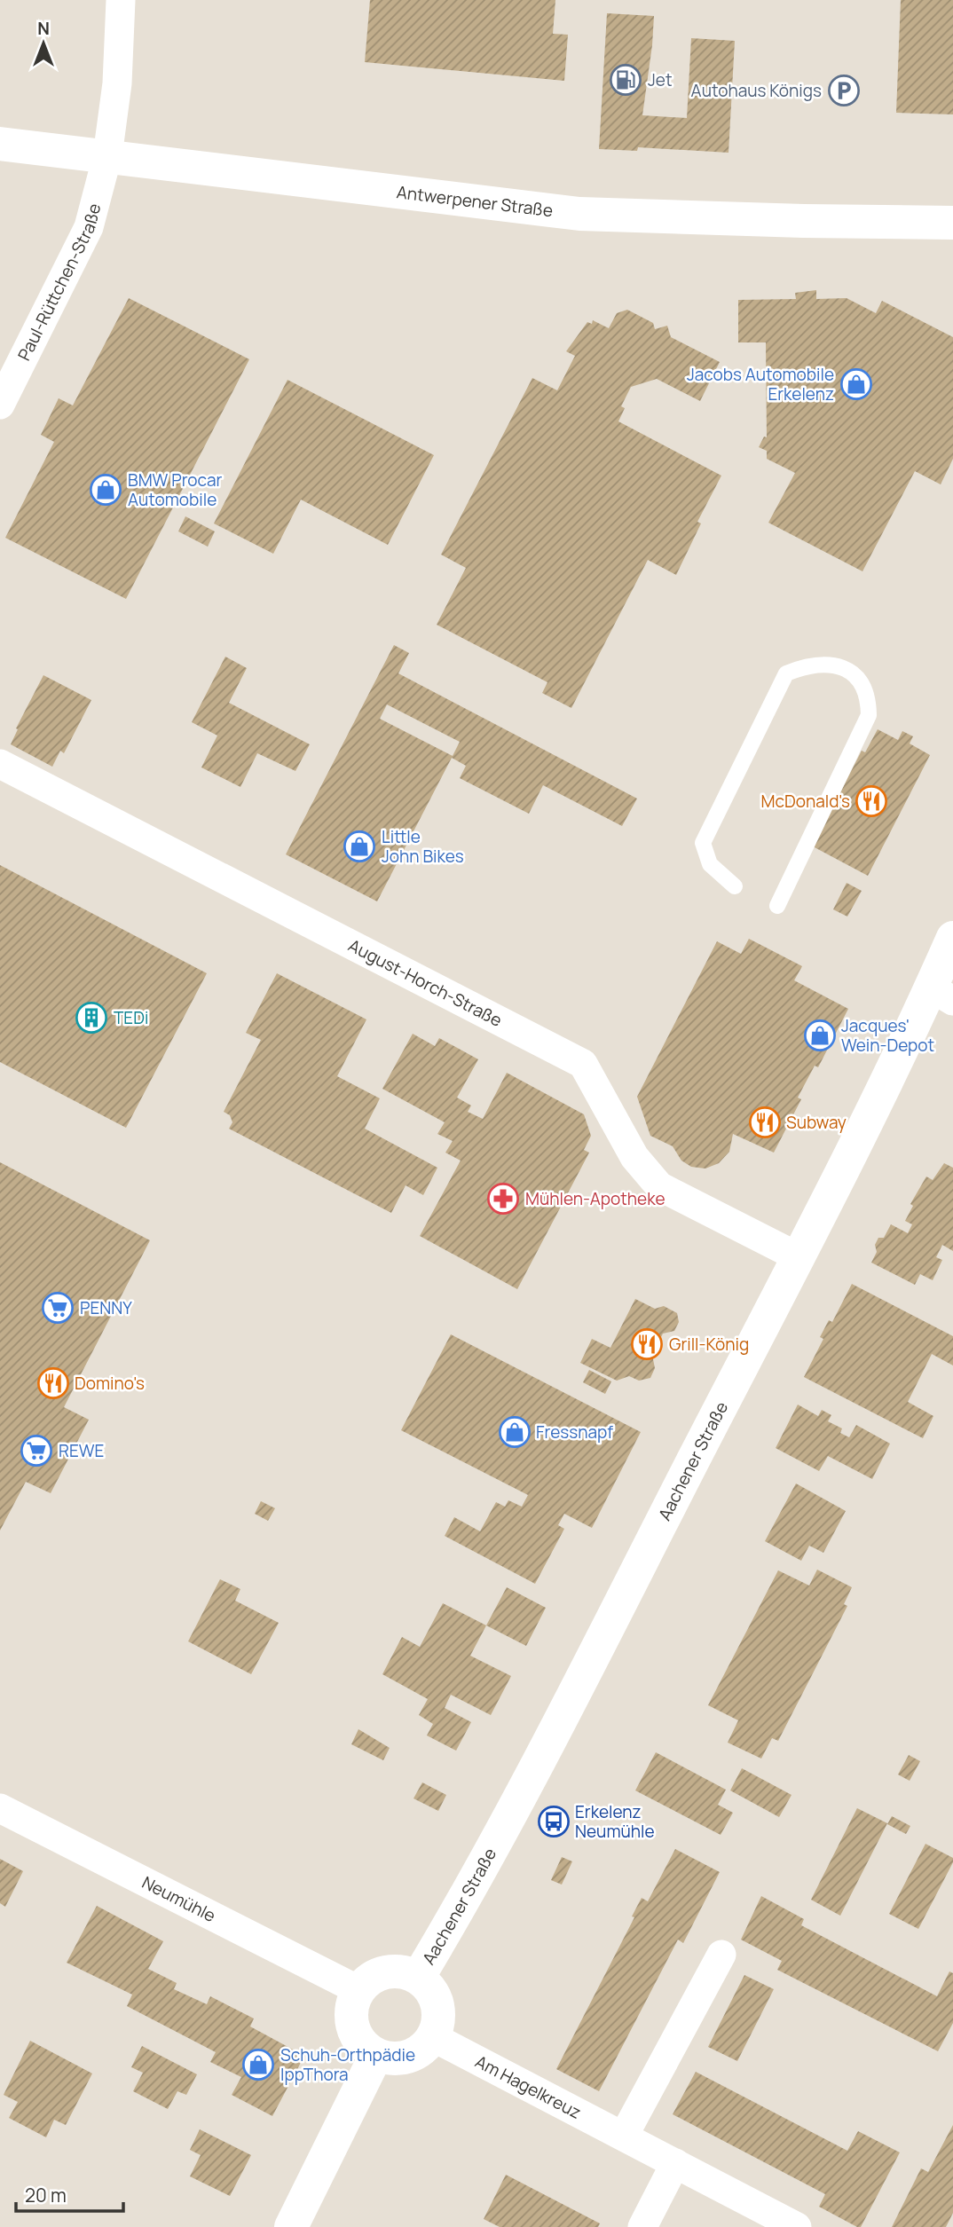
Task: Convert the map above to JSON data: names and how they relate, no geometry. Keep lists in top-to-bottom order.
{
  "streets": {
    "main road": ["Antwerpener Straße", "Aachener Straße"],
    "street": [
      "Paul-Rüttchen-Straße",
      "August-Horch-Straße",
      "Neumühle",
      "Am Hagelkreuz"
    ]
  },
  "crossings": [
    ["Antwerpener Straße", "Paul-Rüttchen-Straße"],
    ["August-Horch-Straße", "Aachener Straße"],
    ["Aachener Straße", "Neumühle"],
    ["Aachener Straße", "Am Hagelkreuz"],
    ["Neumühle", "Am Hagelkreuz"]
  ],
  "places": {
    "fuel station": ["Jet"],
    "parking": ["Autohaus Königs"],
    "shop": [
      "Jacobs Automobile Erkelenz",
      "BMW Procar Automobile",
      "Little John Bikes",
      "Jacques' Wein-Depot",
      "Fressnapf",
      "Schuh-Orthpädie IppThora"
    ],
    "restaurant": [
      "McDonald's",
      "Subway",
      "Grill-König",
      "Domino's"
    ],
    "building": ["TEDi"],
    "pharmacy": ["Mühlen-Apotheke"],
    "supermarket": ["PENNY", "REWE"],
    "bus stop": ["Erkelenz Neumühle"]
  },
  "scale_bar": "20 m",
  "north": "top"
}
